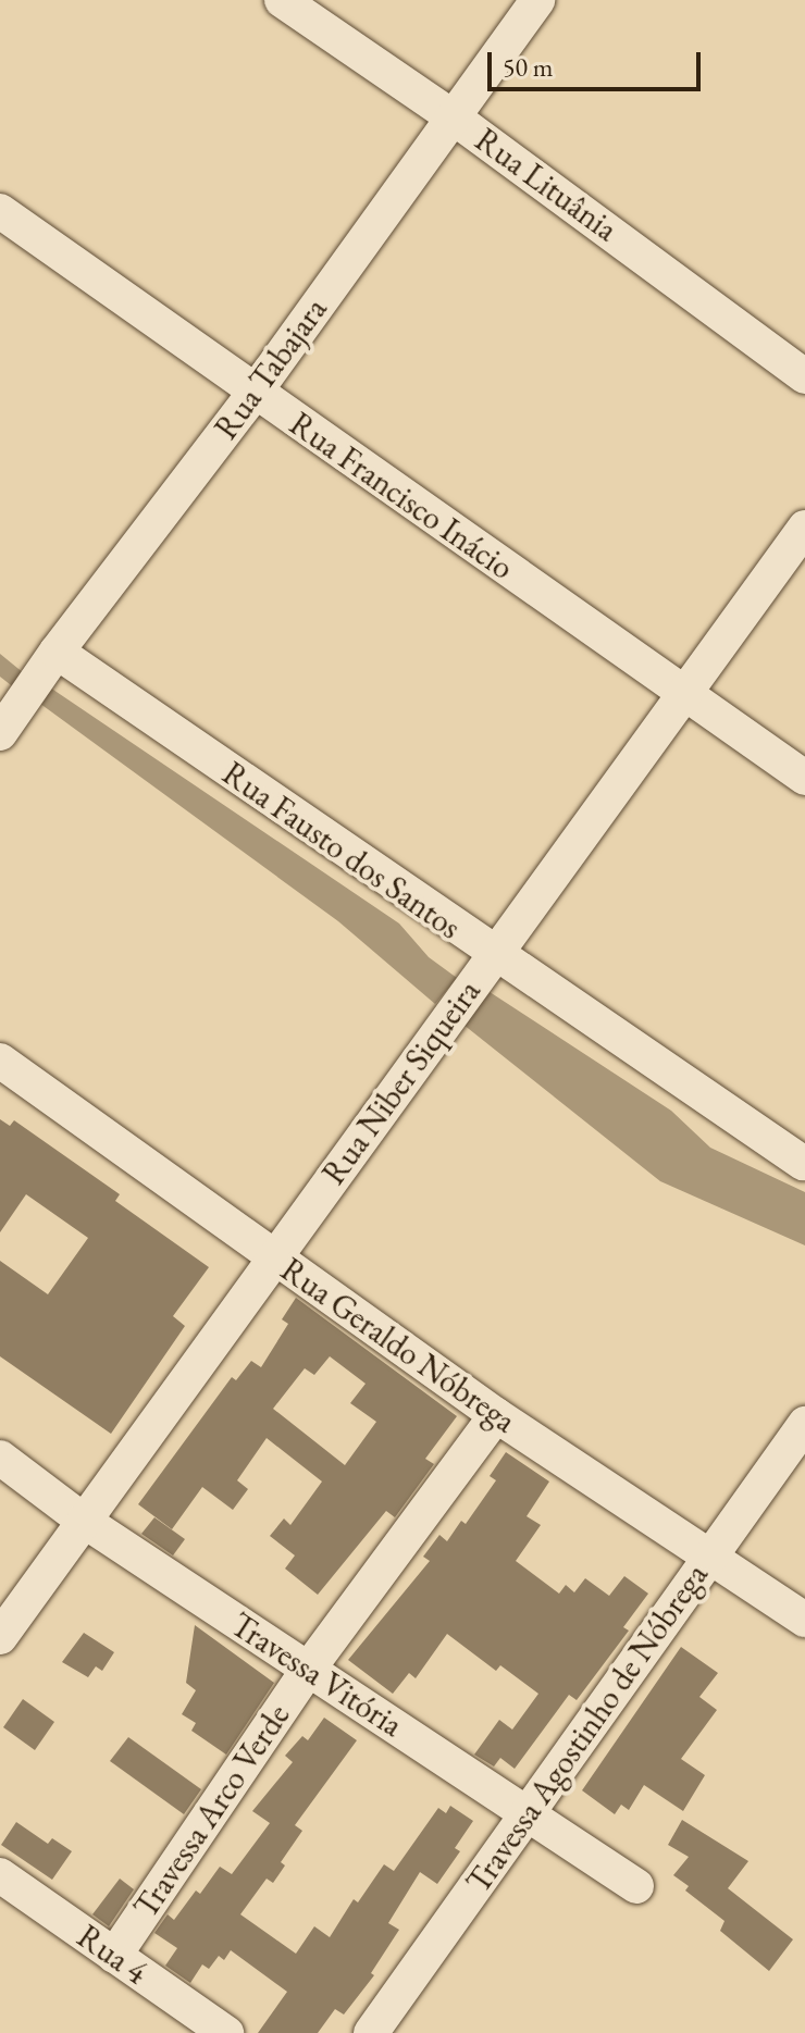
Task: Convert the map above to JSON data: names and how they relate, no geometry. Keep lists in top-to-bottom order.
{
  "streets": {
    "street": [
      "Rua Lituânia",
      "Rua Tabajara",
      "Rua Francisco Inácio",
      "Rua Fausto dos Santos",
      "Rua Niber Siqueira",
      "Rua Geraldo Nóbrega",
      "Travessa Vitória",
      "Travessa Agostinho de Nóbrega",
      "Travessa Arco Verde",
      "Rua 4"
    ]
  },
  "crossings": [
    ["Rua Lituânia", "Rua Tabajara"],
    ["Rua Tabajara", "Rua Francisco Inácio"],
    ["Rua Tabajara", "Rua Fausto dos Santos"],
    ["Rua Francisco Inácio", "Rua Niber Siqueira"],
    ["Rua Fausto dos Santos", "Rua Niber Siqueira"],
    ["Rua Niber Siqueira", "Rua Geraldo Nóbrega"],
    ["Rua Niber Siqueira", "Travessa Vitória"],
    ["Rua Geraldo Nóbrega", "Travessa Agostinho de Nóbrega"],
    ["Rua Geraldo Nóbrega", "Travessa Arco Verde"],
    ["Travessa Vitória", "Travessa Agostinho de Nóbrega"],
    ["Travessa Vitória", "Travessa Arco Verde"],
    ["Travessa Arco Verde", "Rua 4"]
  ],
  "scale_bar": "50 m"
}
